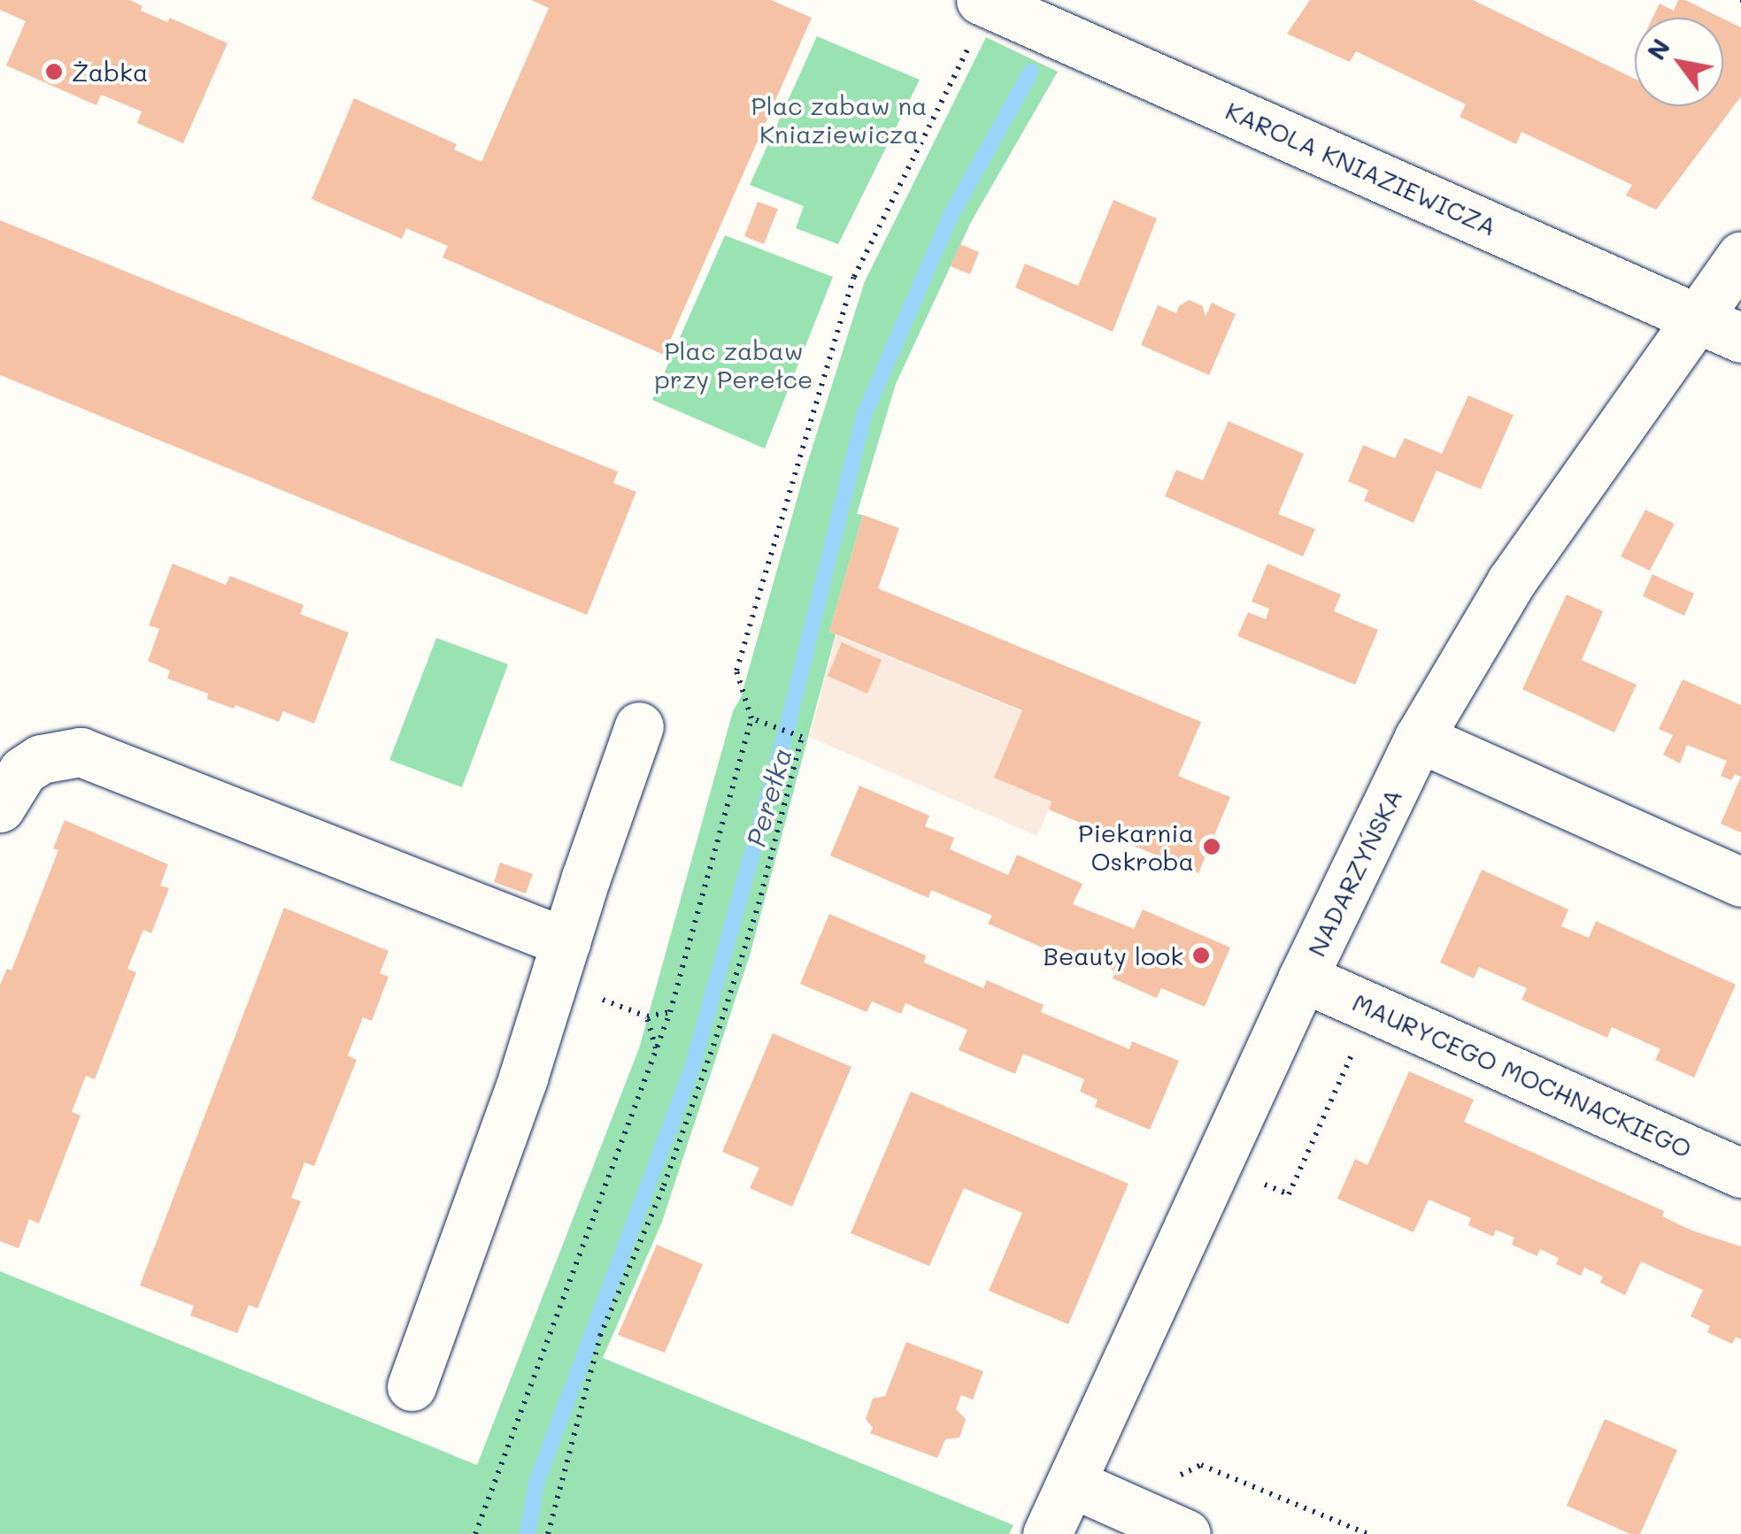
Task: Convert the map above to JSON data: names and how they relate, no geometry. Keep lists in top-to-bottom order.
{
  "streets": {
    "street": ["KAROLA KNIAZIEWICZA", "NADARZYŃSKA", "MAURYCEGO MOCHNACKIEGO"]
  },
  "crossings": [
    ["KAROLA KNIAZIEWICZA", "NADARZYŃSKA"],
    ["NADARZYŃSKA", "MAURYCEGO MOCHNACKIEGO"]
  ],
  "water": ["Perełka"],
  "parks": ["Plac zabaw na Kniaziewicza", "Plac zabaw przy Perełce"],
  "places": ["Żabka", "Piekarnia Oskroba", "Beauty look"],
  "north": "top left"
}
